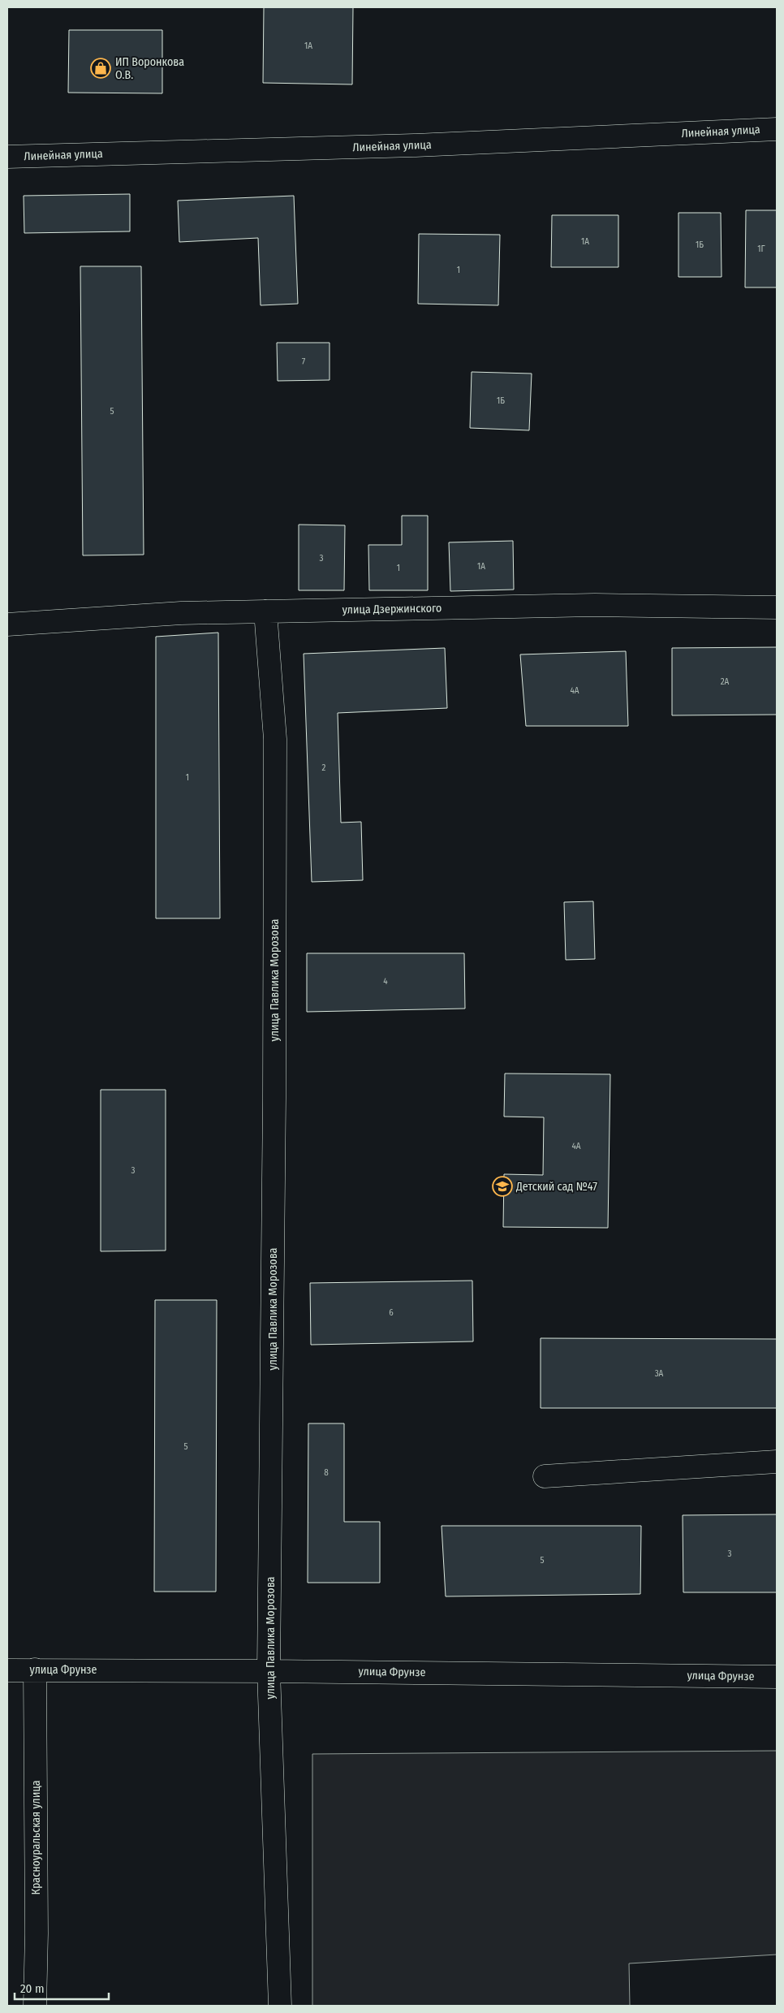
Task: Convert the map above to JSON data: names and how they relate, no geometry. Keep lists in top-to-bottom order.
{
  "streets": {
    "street": [
      "Линейная улица",
      "улица Дзержинского",
      "улица Павлика Морозова",
      "улица Фрунзе",
      "Красноуральская улица"
    ]
  },
  "crossings": [
    ["улица Дзержинского", "улица Павлика Морозова"],
    ["улица Павлика Морозова", "улица Фрунзе"],
    ["улица Фрунзе", "Красноуральская улица"]
  ],
  "places": {
    "shop": ["ИП Воронкова О.В."],
    "school or university": ["Детский сад №47"]
  },
  "house_numbers": [
    "1А",
    "1А",
    "1Б",
    "1Г",
    "1",
    "7",
    "1Б",
    "5",
    "3",
    "1А",
    "1",
    "2А",
    "4А",
    "2",
    "1",
    "4",
    "4А",
    "3",
    "6",
    "3А",
    "5",
    "8",
    "3",
    "5"
  ],
  "scale_bar": "20 m"
}
